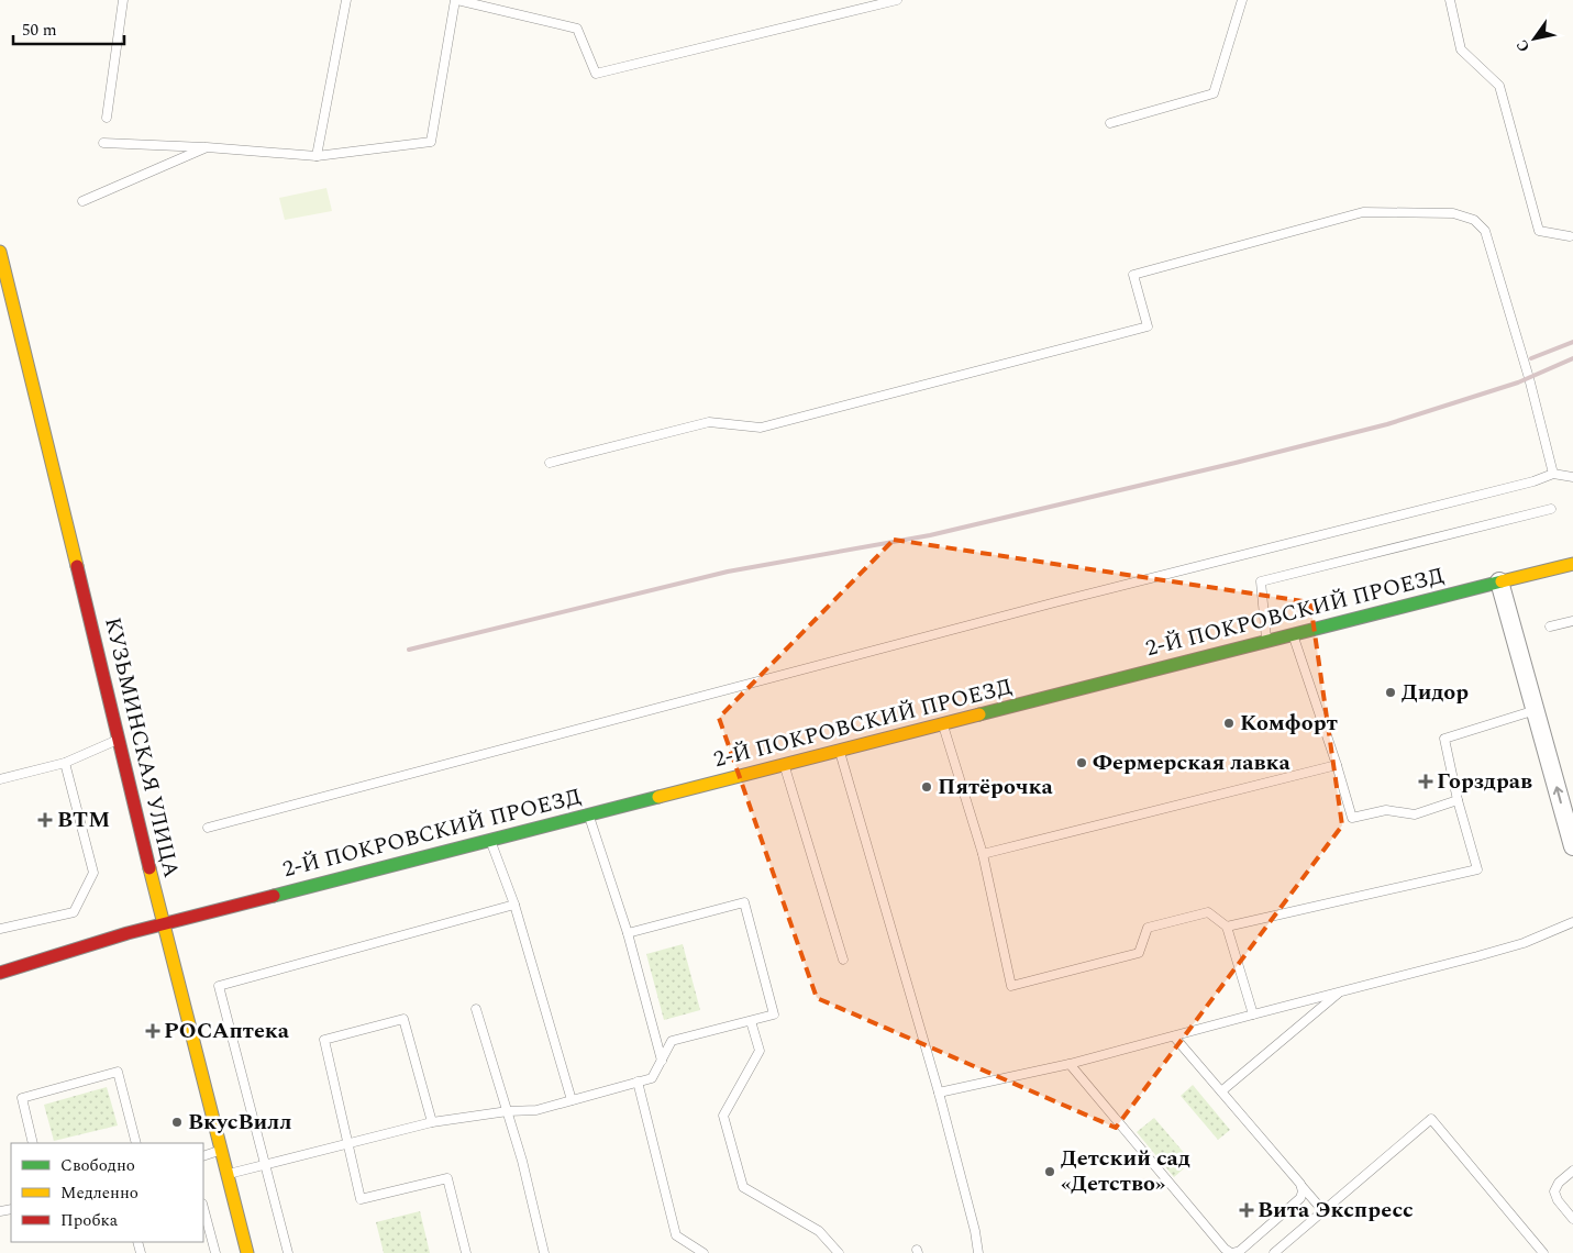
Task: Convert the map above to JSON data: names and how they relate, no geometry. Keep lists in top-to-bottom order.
{
  "streets": {
    "street": ["2-Й ПОКРОВСКИЙ ПРОЕЗД", "КУЗЬМИНСКАЯ УЛИЦА"]
  },
  "crossings": [
    ["2-Й ПОКРОВСКИЙ ПРОЕЗД", "КУЗЬМИНСКАЯ УЛИЦА"]
  ],
  "places": {
    "other": [
      "Дидор",
      "Комфорт",
      "Фермерская лавка",
      "Пятёрочка",
      "ВкусВилл",
      "Детский сад «Детство»"
    ],
    "health": [
      "Горздрав",
      "ВТМ",
      "РОСАптека",
      "Вита Экспресс"
    ]
  },
  "legend": ["Свободно", "Медленно", "Пробка"],
  "scale_bar": "50 m",
  "north": "bottom left"
}
